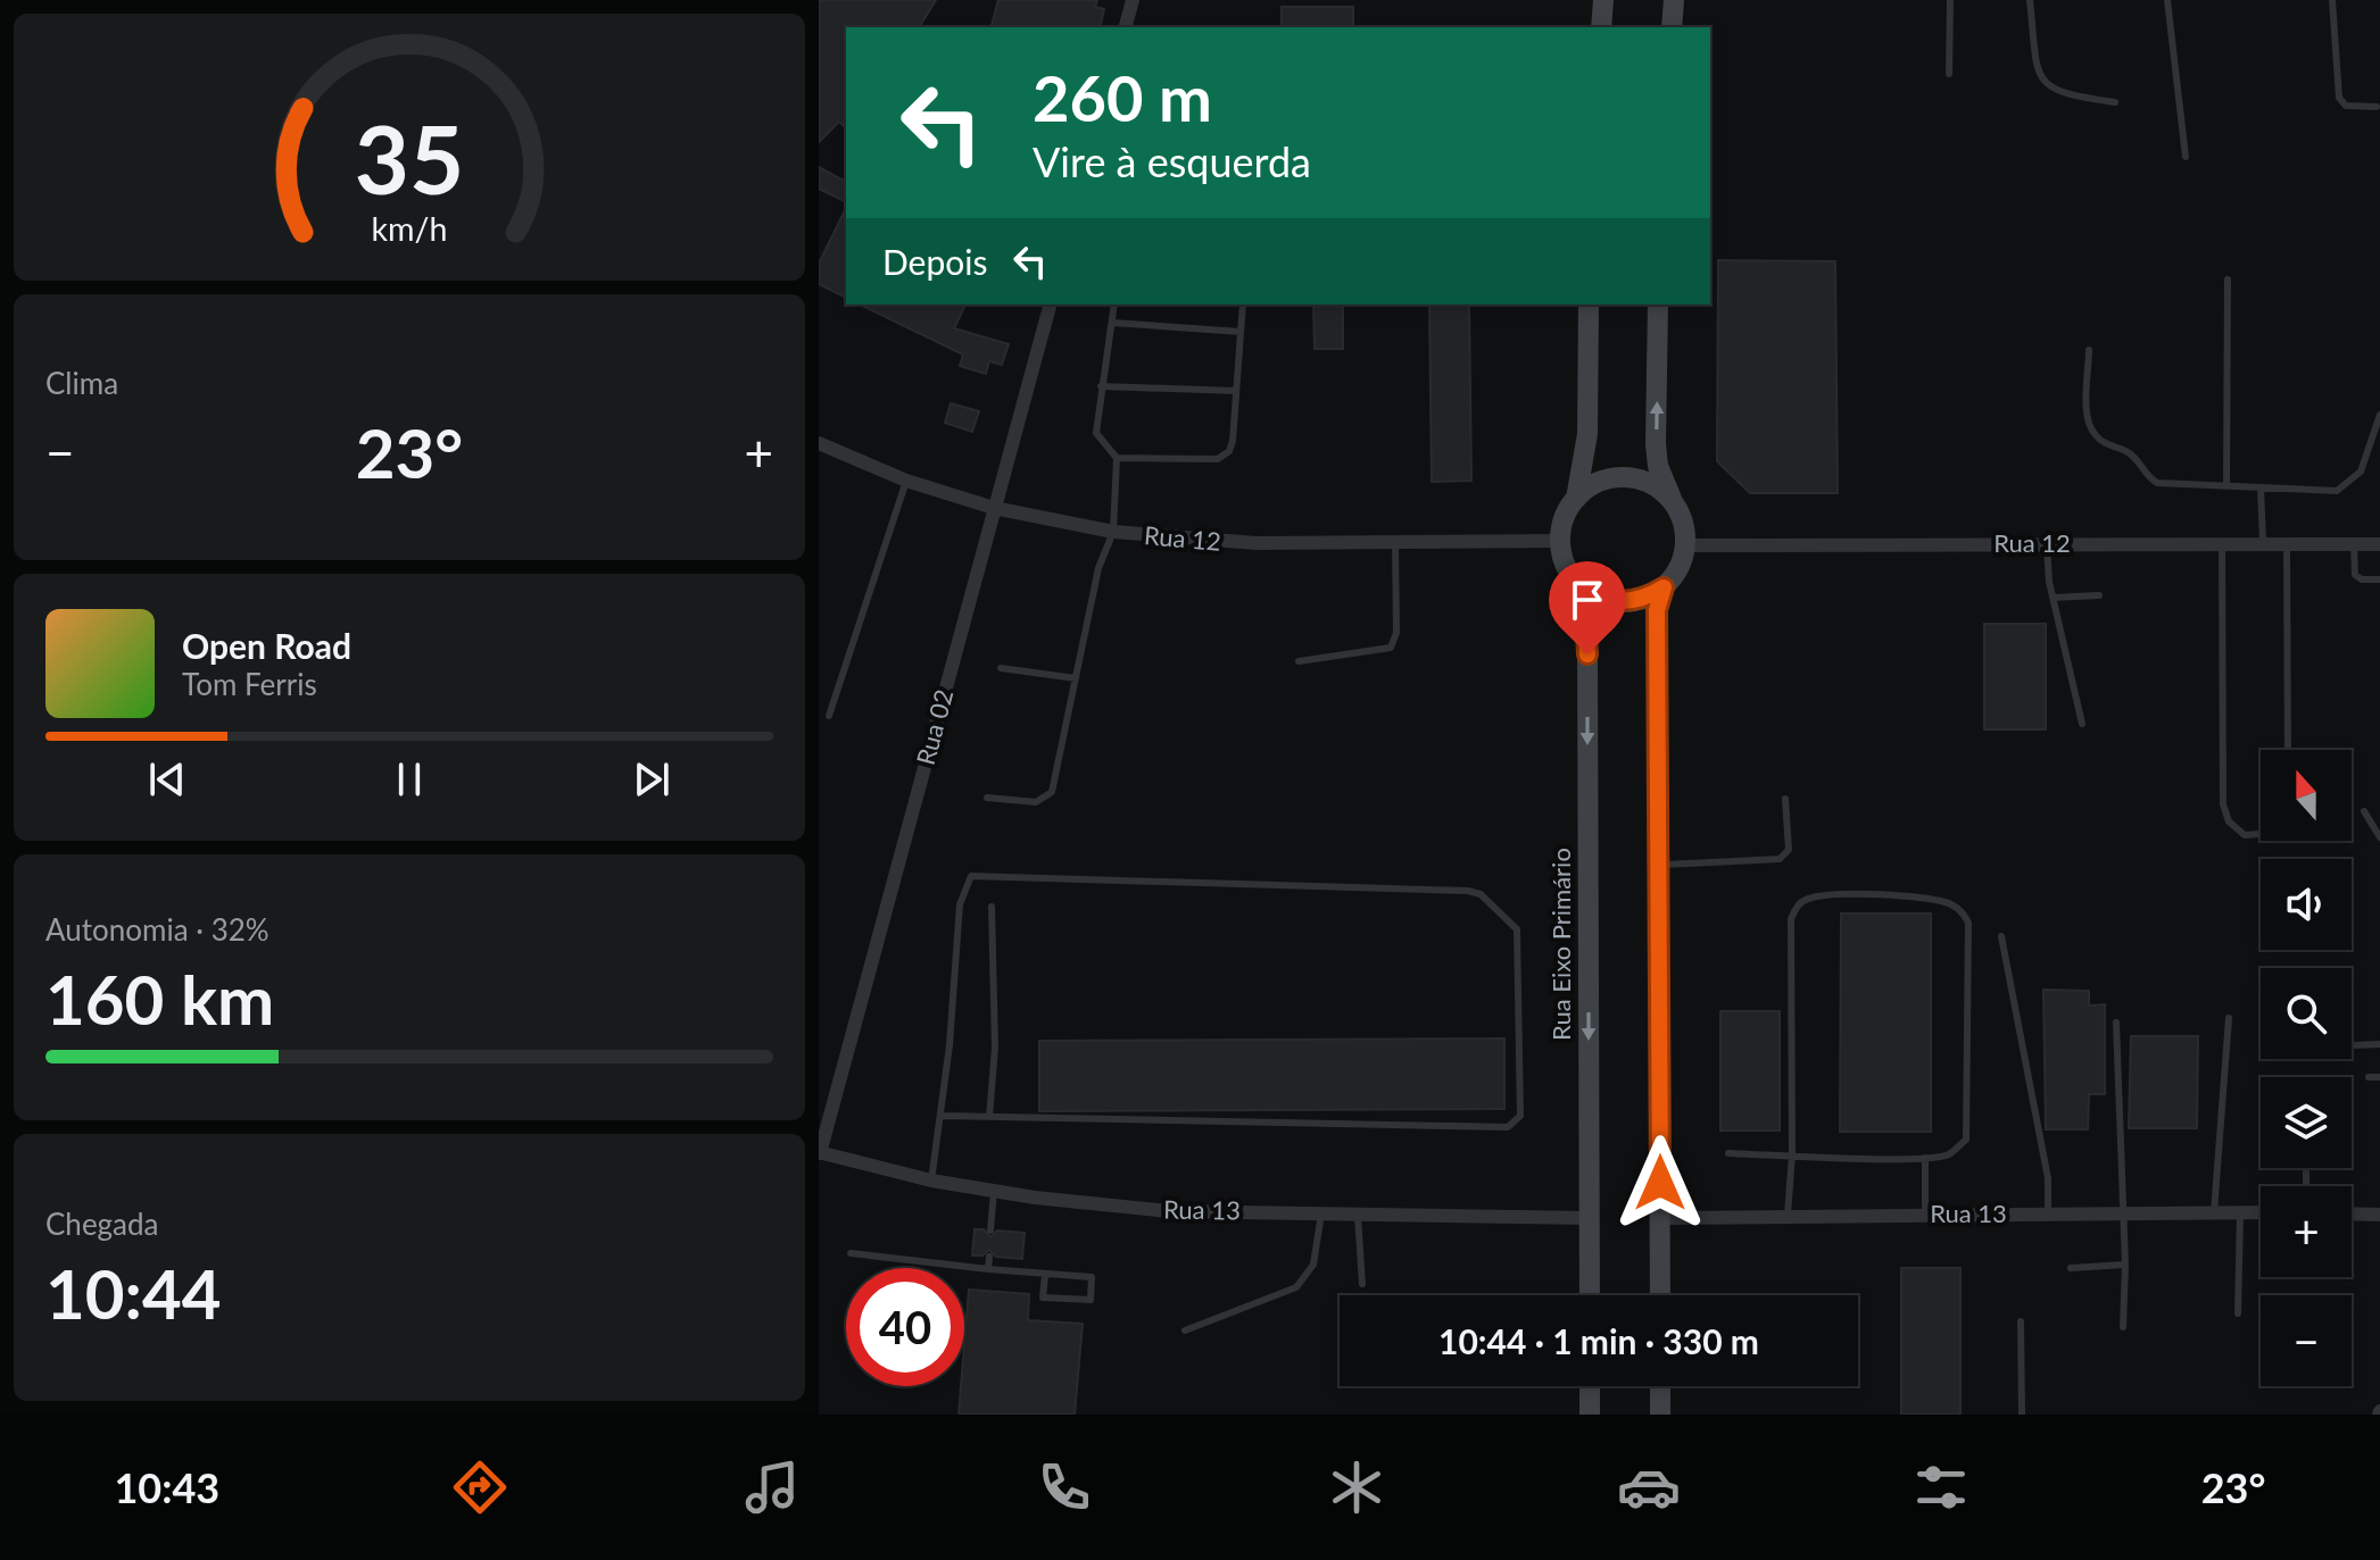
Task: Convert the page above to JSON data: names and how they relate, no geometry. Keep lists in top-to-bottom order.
{
  "streets": {
    "street": [
      "Rua 12",
      "Rua 02",
      "Rua Eixo Primário",
      "Rua 13"
    ]
  },
  "crossings": [
    ["Rua 12", "Rua 02"],
    ["Rua 12", "Rua Eixo Primário"],
    ["Rua 02", "Rua 13"],
    ["Rua Eixo Primário", "Rua 13"]
  ],
  "north": "top",
  "page": {
    "turn": ["260 m", "Vire à esquerda"],
    "then": "Depois",
    "tile": [
      "Clima",
      ["Autonomia · 32%", "160 km"],
      ["Chegada", "10:44"]
    ],
    "heat": ["−", "23°", "+"],
    "song": ["Open Road", "Tom Ferris"],
    "map_buttons": ["+", "−"],
    "limit": "40",
    "trip": "10:44 · 1 min · 330 m",
    "tabs": ["10:43", "23°"],
    "gauge": ["35", "km/h"]
  }
}
